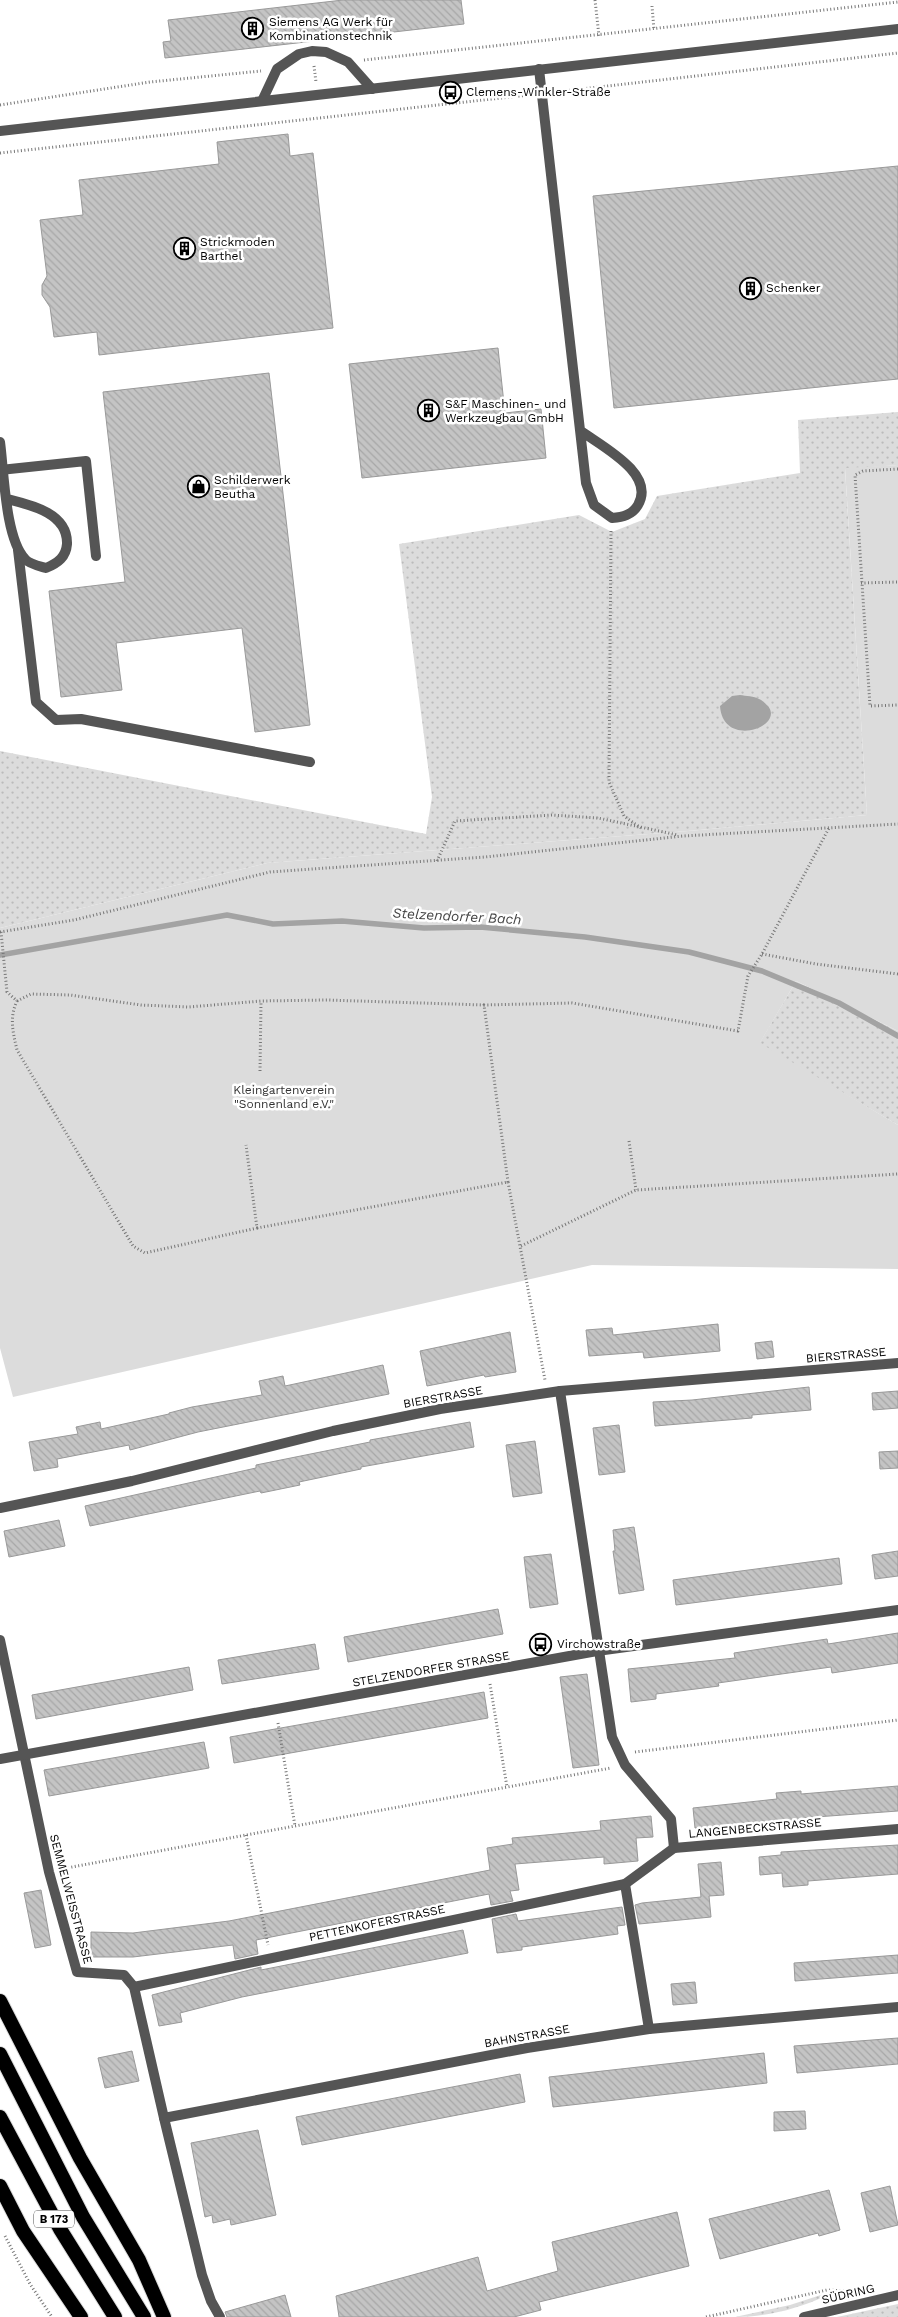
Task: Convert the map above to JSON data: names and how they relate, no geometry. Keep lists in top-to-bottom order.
{
  "streets": {
    "highway": ["B 173"],
    "street": [
      "BIERSTRASSE",
      "STELZENDORFER STRASSE",
      "LANGENBECKSTRASSE",
      "SEMMELWEISSTRASSE",
      "PETTENKOFERSTRASSE",
      "BAHNSTRASSE",
      "SÜDRING"
    ]
  },
  "crossings": [
    ["STELZENDORFER STRASSE", "SEMMELWEISSTRASSE"],
    ["LANGENBECKSTRASSE", "PETTENKOFERSTRASSE"],
    ["SEMMELWEISSTRASSE", "PETTENKOFERSTRASSE"]
  ],
  "water": ["Stelzendorfer Bach"],
  "parks": ["Kleingartenverein \"Sonnenland e.V.\""],
  "places": {
    "building": [
      "Siemens AG Werk für Kombinationstechnik",
      "Strickmoden Barthel",
      "Schenker",
      "S&F Maschinen- und Werkzeugbau GmbH"
    ],
    "bus stop": ["Clemens-Winkler-Straße", "Virchowstraße"],
    "shop": ["Schilderwerk Beutha"]
  }
}
